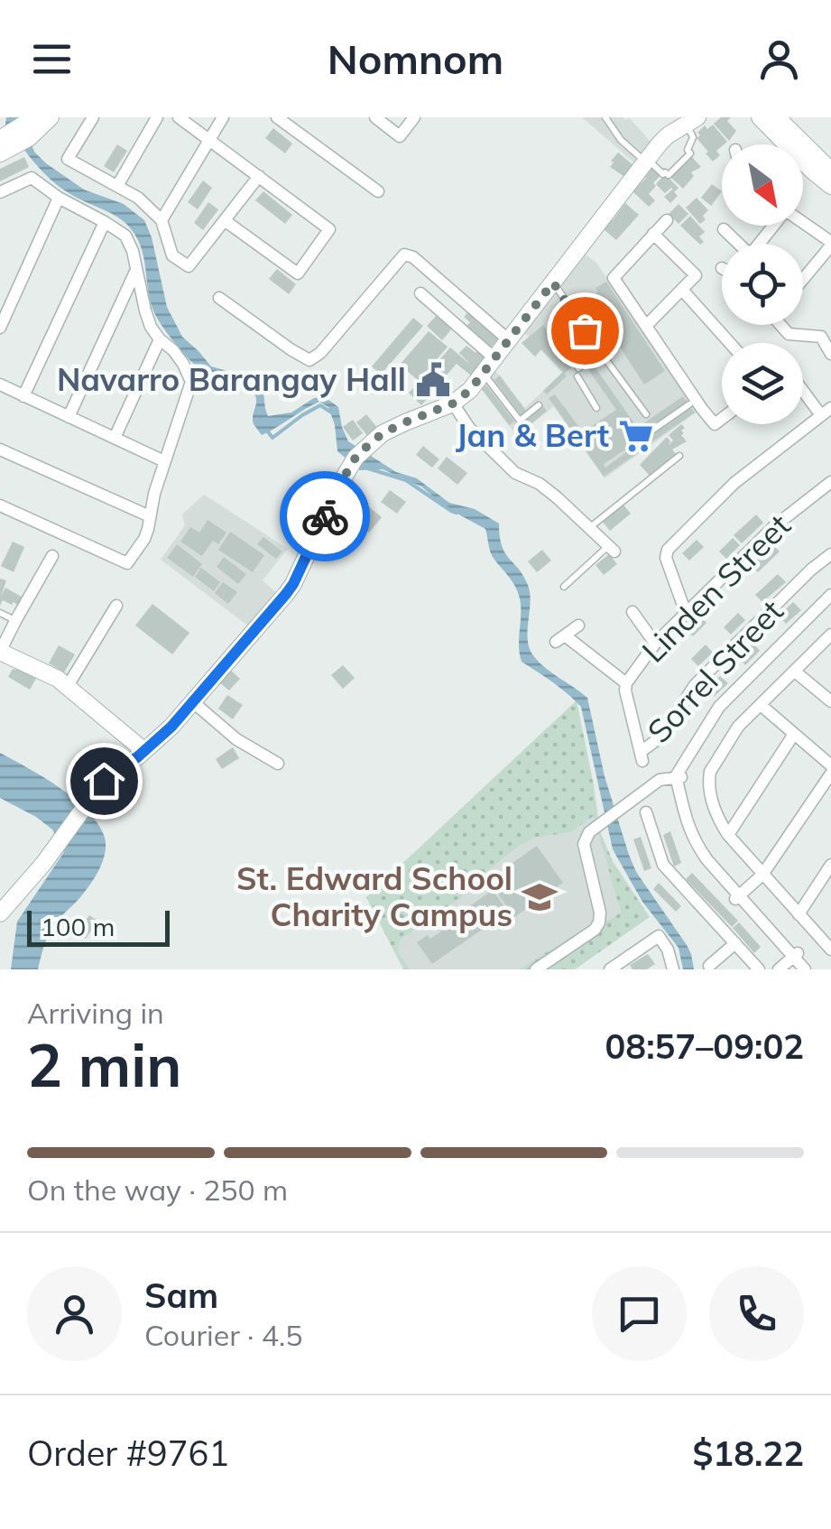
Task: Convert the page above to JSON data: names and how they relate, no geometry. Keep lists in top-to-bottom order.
{
  "streets": {
    "street": ["Linden Street", "Sorrel Street"]
  },
  "crossings": [
    ["Linden Street", "Sorrel Street"]
  ],
  "places": {
    "public building": ["Navarro Barangay Hall"],
    "supermarket": ["Jan & Bert"],
    "school or university": ["St. Edward School Charity Campus"]
  },
  "scale_bar": "100 m",
  "north": "bottom right",
  "page": {
    "header": "Nomnom",
    "scale": "100 m",
    "heading": ["2 min", "Arriving in", "08:57–09:02"],
    "panel": [
      "Sam",
      "Courier · 4.5",
      "Order #9761",
      "$18.22"
    ],
    "bar": "On the way · 250 m"
  }
}
